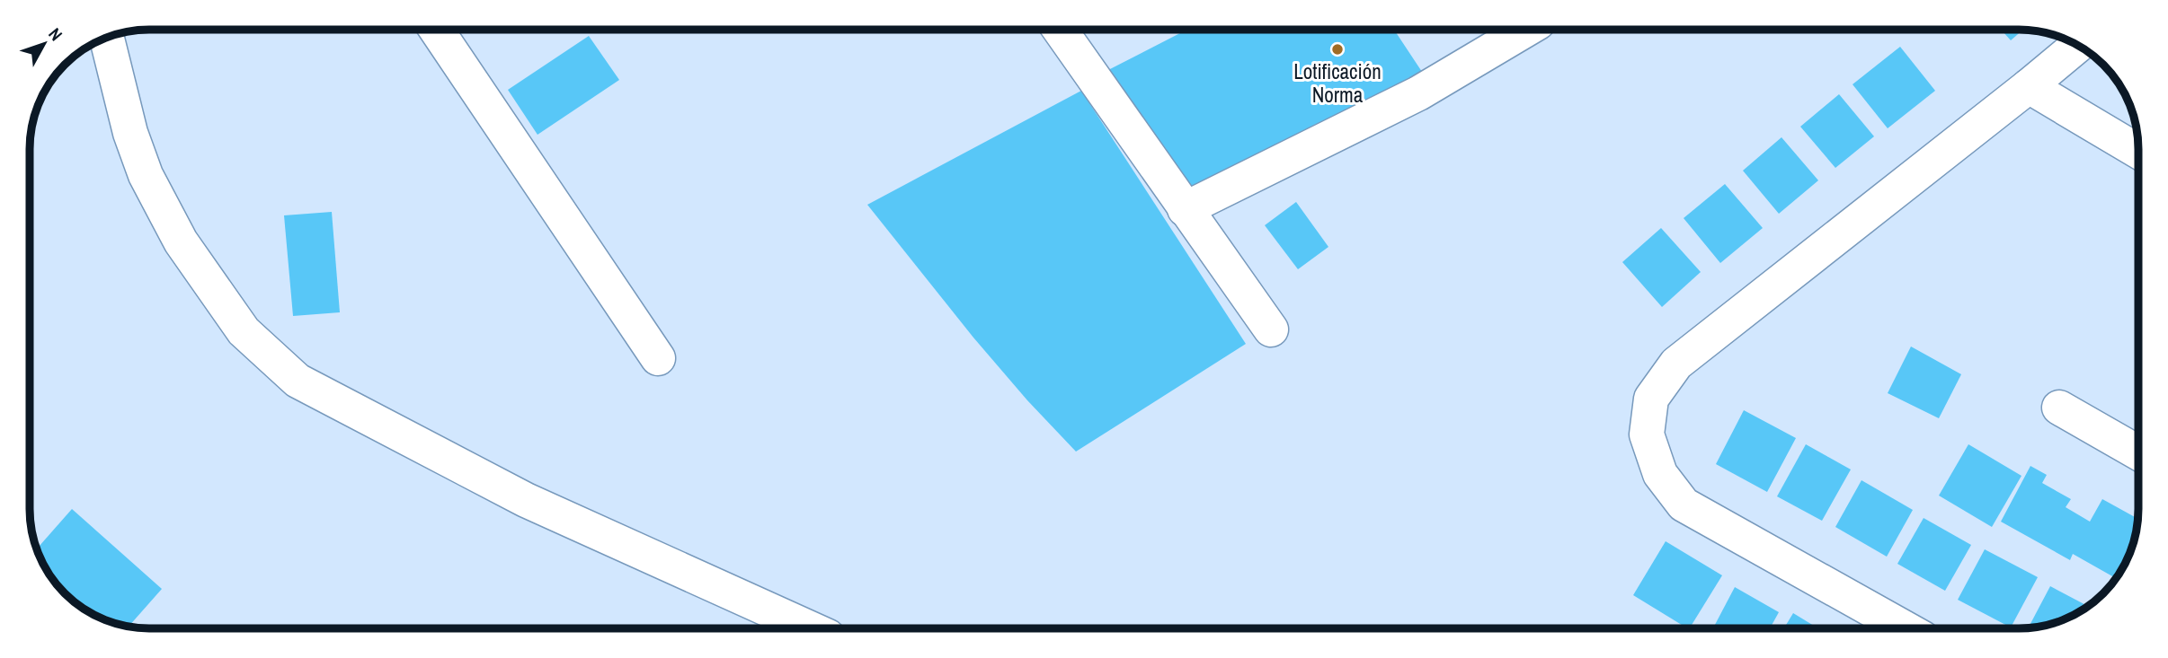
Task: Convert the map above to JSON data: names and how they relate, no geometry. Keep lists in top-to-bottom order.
{
  "places": ["Lotificación Norma"],
  "north": "top right"
}
